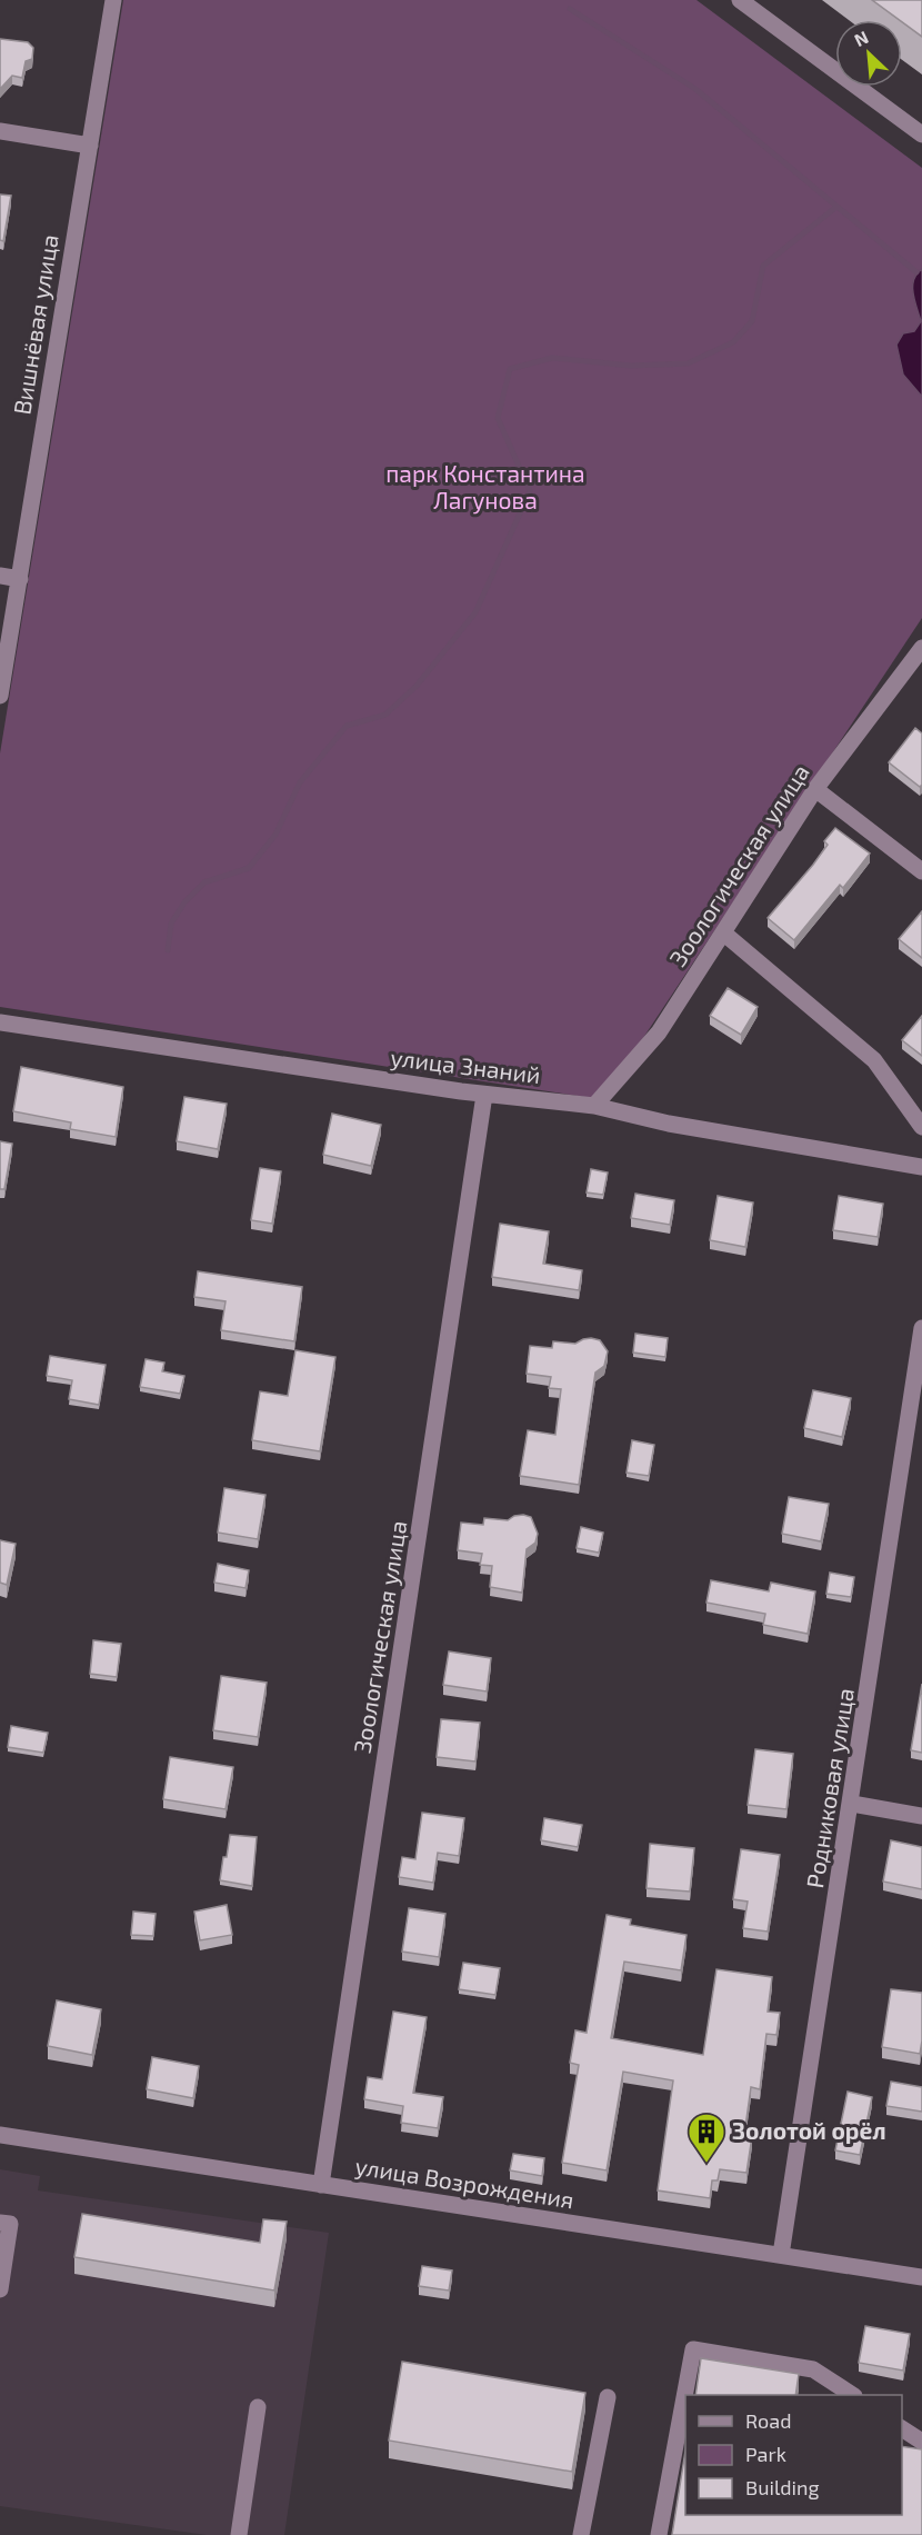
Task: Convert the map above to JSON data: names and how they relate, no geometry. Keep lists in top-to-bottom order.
{
  "streets": {
    "street": [
      "Вишнёвая улица",
      "Зоологическая улица",
      "улица Знаний",
      "Родниковая улица",
      "улица Возрождения"
    ]
  },
  "crossings": [
    ["Зоологическая улица", "улица Знаний"],
    ["Зоологическая улица", "улица Возрождения"],
    ["Родниковая улица", "улица Возрождения"]
  ],
  "parks": ["парк Константина Лагунова"],
  "places": {
    "building": ["Золотой орёл"]
  },
  "legend": ["Road", "Park", "Building"],
  "north": "top left"
}
